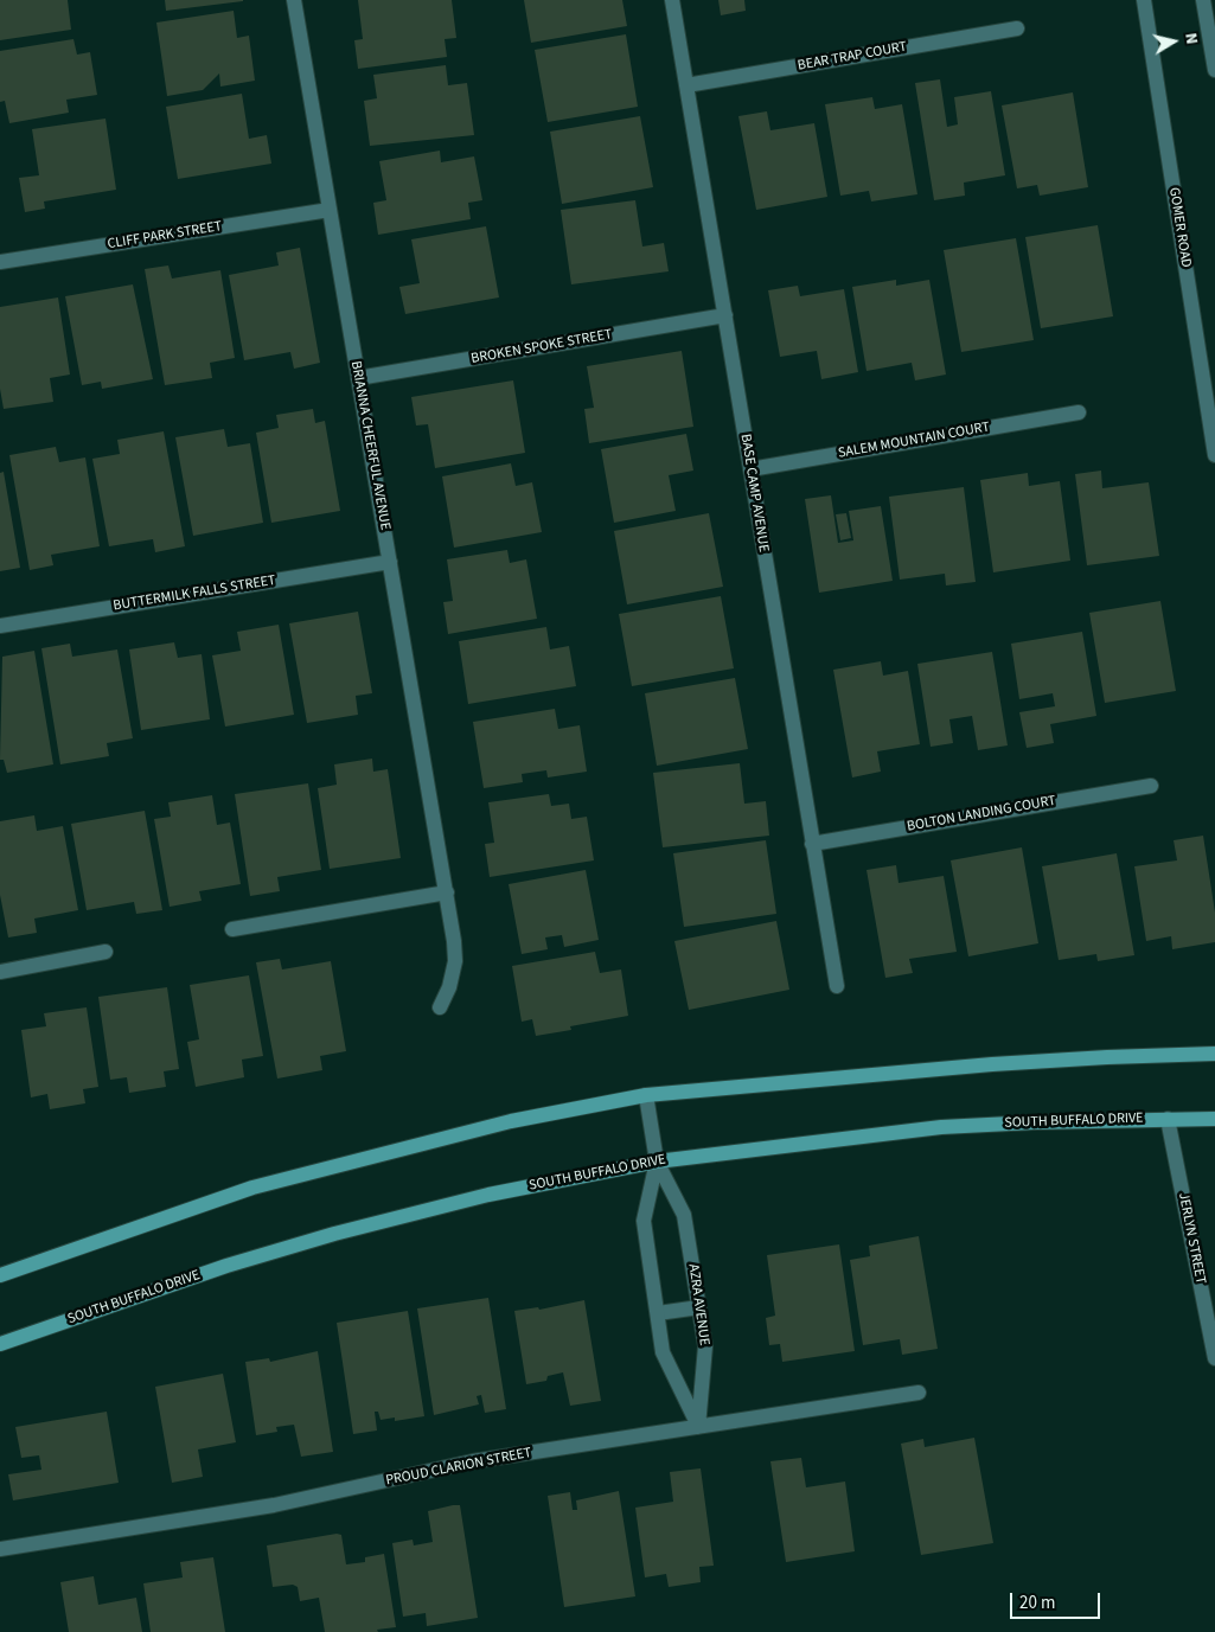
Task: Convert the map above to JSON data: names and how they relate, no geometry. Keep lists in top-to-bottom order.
{
  "streets": {
    "main road": ["SOUTH BUFFALO DRIVE"],
    "street": [
      "BEAR TRAP COURT",
      "GOMER ROAD",
      "CLIFF PARK STREET",
      "BROKEN SPOKE STREET",
      "SALEM MOUNTAIN COURT",
      "BRIANNA CHEERFUL AVENUE",
      "BASE CAMP AVENUE",
      "BUTTERMILK FALLS STREET",
      "BOLTON LANDING COURT",
      "JERLYN STREET",
      "AZRA AVENUE",
      "PROUD CLARION STREET"
    ]
  },
  "crossings": [
    ["BEAR TRAP COURT", "BASE CAMP AVENUE"],
    ["CLIFF PARK STREET", "BRIANNA CHEERFUL AVENUE"],
    ["BROKEN SPOKE STREET", "BRIANNA CHEERFUL AVENUE"],
    ["BROKEN SPOKE STREET", "BASE CAMP AVENUE"],
    ["SALEM MOUNTAIN COURT", "BASE CAMP AVENUE"],
    ["BRIANNA CHEERFUL AVENUE", "BUTTERMILK FALLS STREET"],
    ["BASE CAMP AVENUE", "BOLTON LANDING COURT"],
    ["SOUTH BUFFALO DRIVE", "JERLYN STREET"],
    ["SOUTH BUFFALO DRIVE", "AZRA AVENUE"],
    ["AZRA AVENUE", "PROUD CLARION STREET"]
  ],
  "scale_bar": "20 m",
  "north": "right"
}
